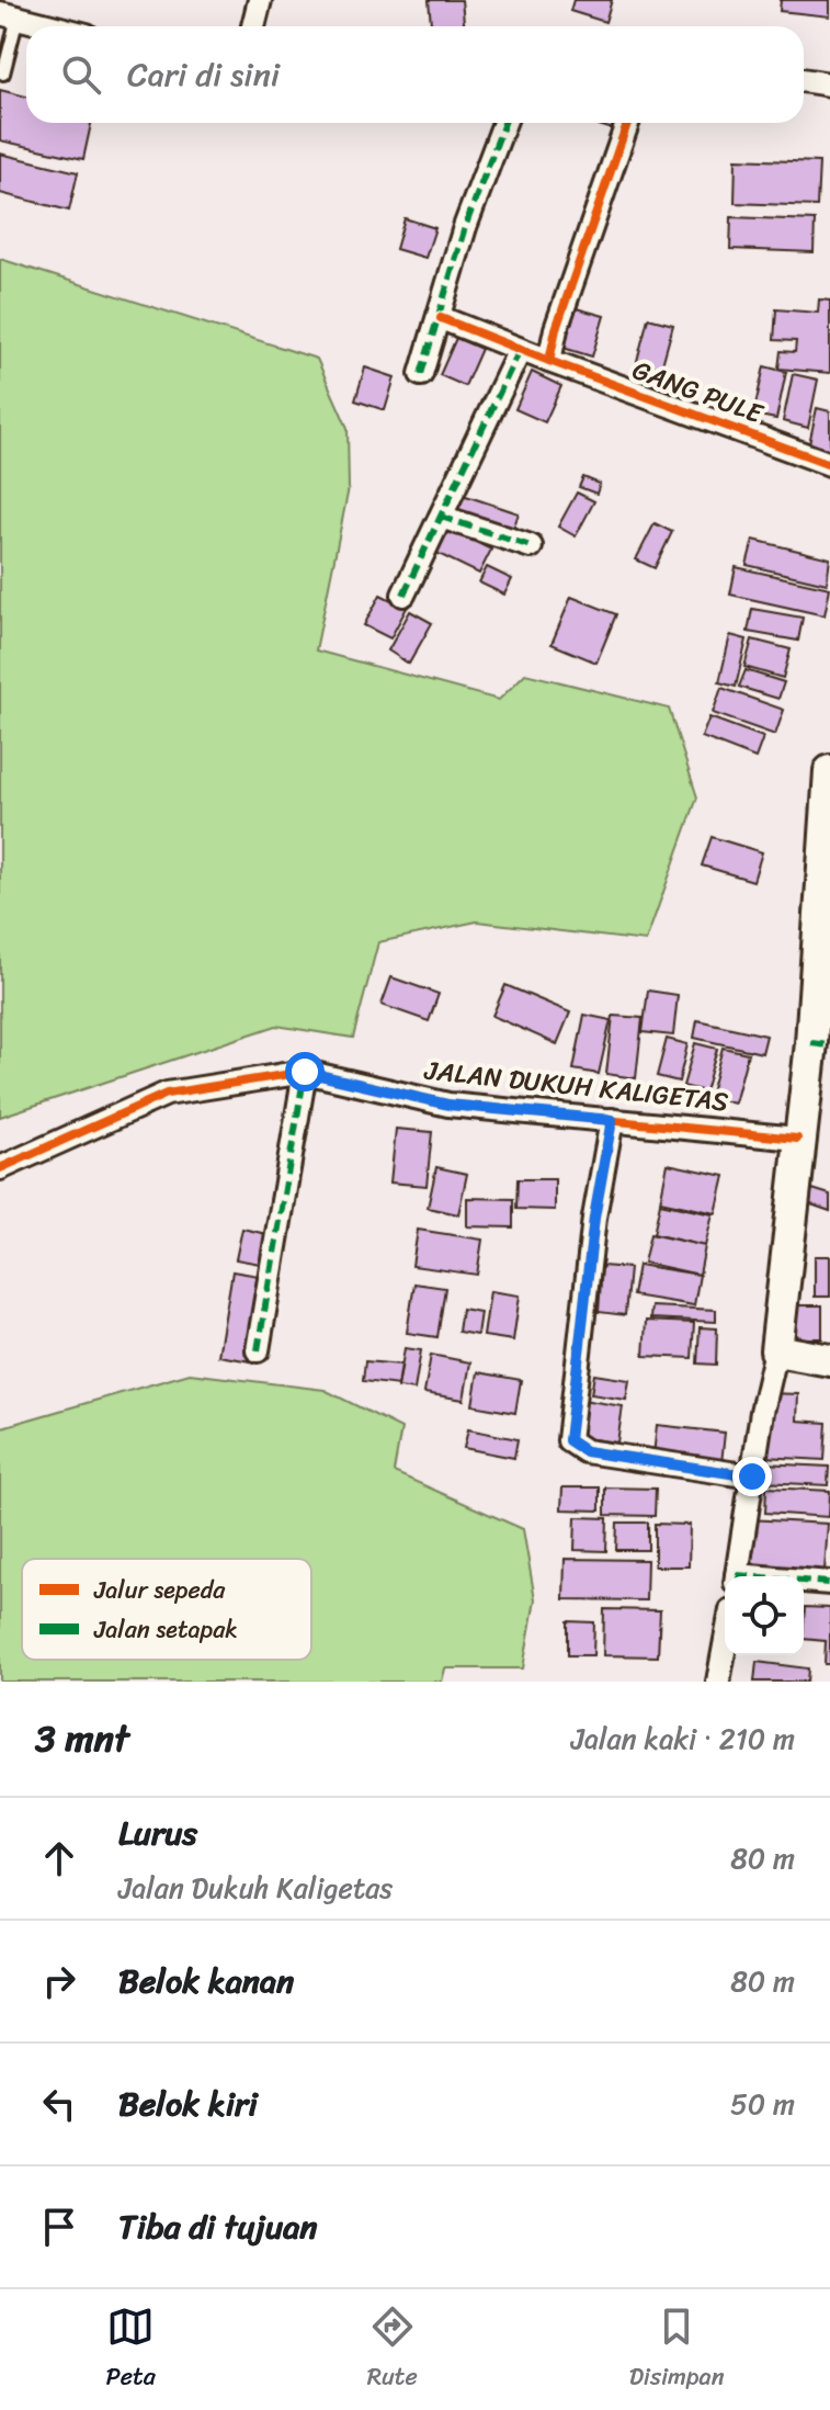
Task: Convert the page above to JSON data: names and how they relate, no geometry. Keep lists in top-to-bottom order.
{
  "streets": {
    "street": ["GANG PULE", "JALAN DUKUH KALIGETAS"]
  },
  "legend": ["Jalur sepeda", "Jalan setapak"],
  "page": {
    "search": "Cari di sini",
    "heading": ["3 mnt", "Jalan kaki · 210 m"],
    "list": [
      ["Lurus", "Jalan Dukuh Kaligetas", "80 m"],
      ["Belok kanan", "80 m"],
      ["Belok kiri", "50 m"],
      "Tiba di tujuan"
    ],
    "nav": ["Peta", "Rute", "Disimpan"]
  }
}
